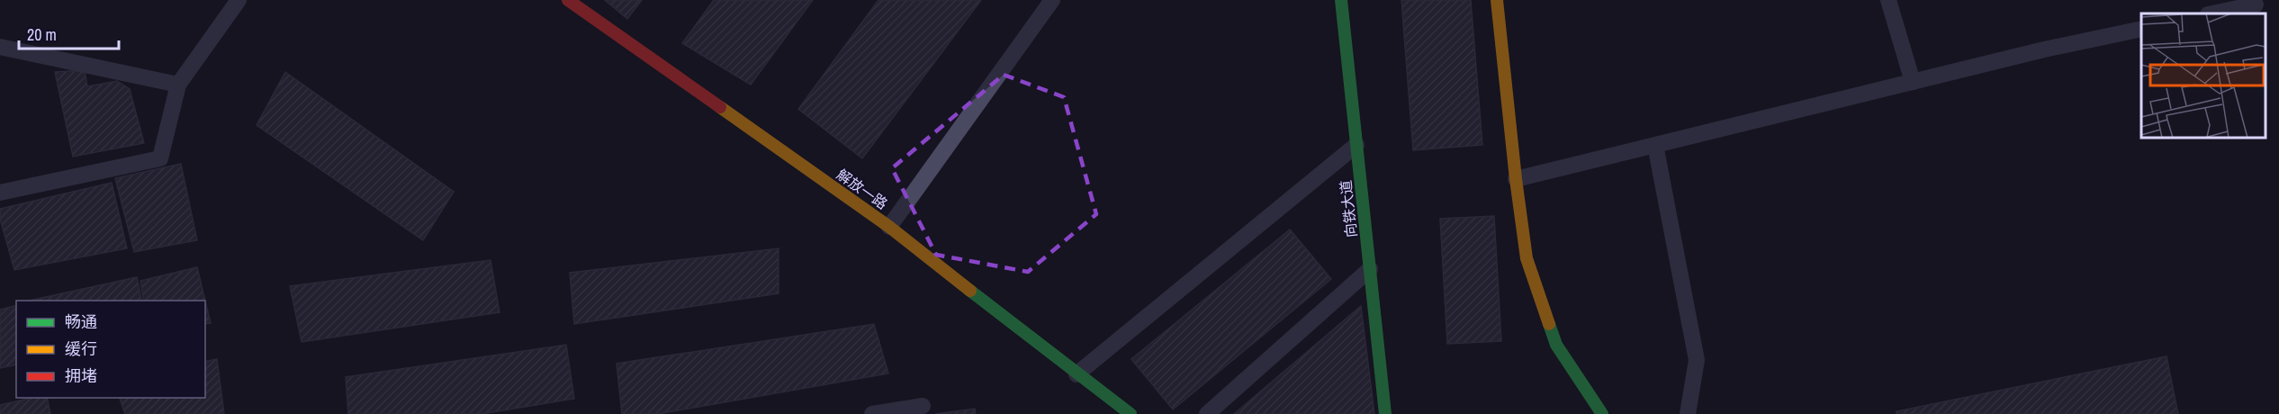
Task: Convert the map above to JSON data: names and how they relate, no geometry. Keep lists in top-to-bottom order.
{
  "streets": {
    "street": ["解放一路", "向铁大道"]
  },
  "legend": ["畅通", "缓行", "拥堵"],
  "scale_bar": "20 m"
}
